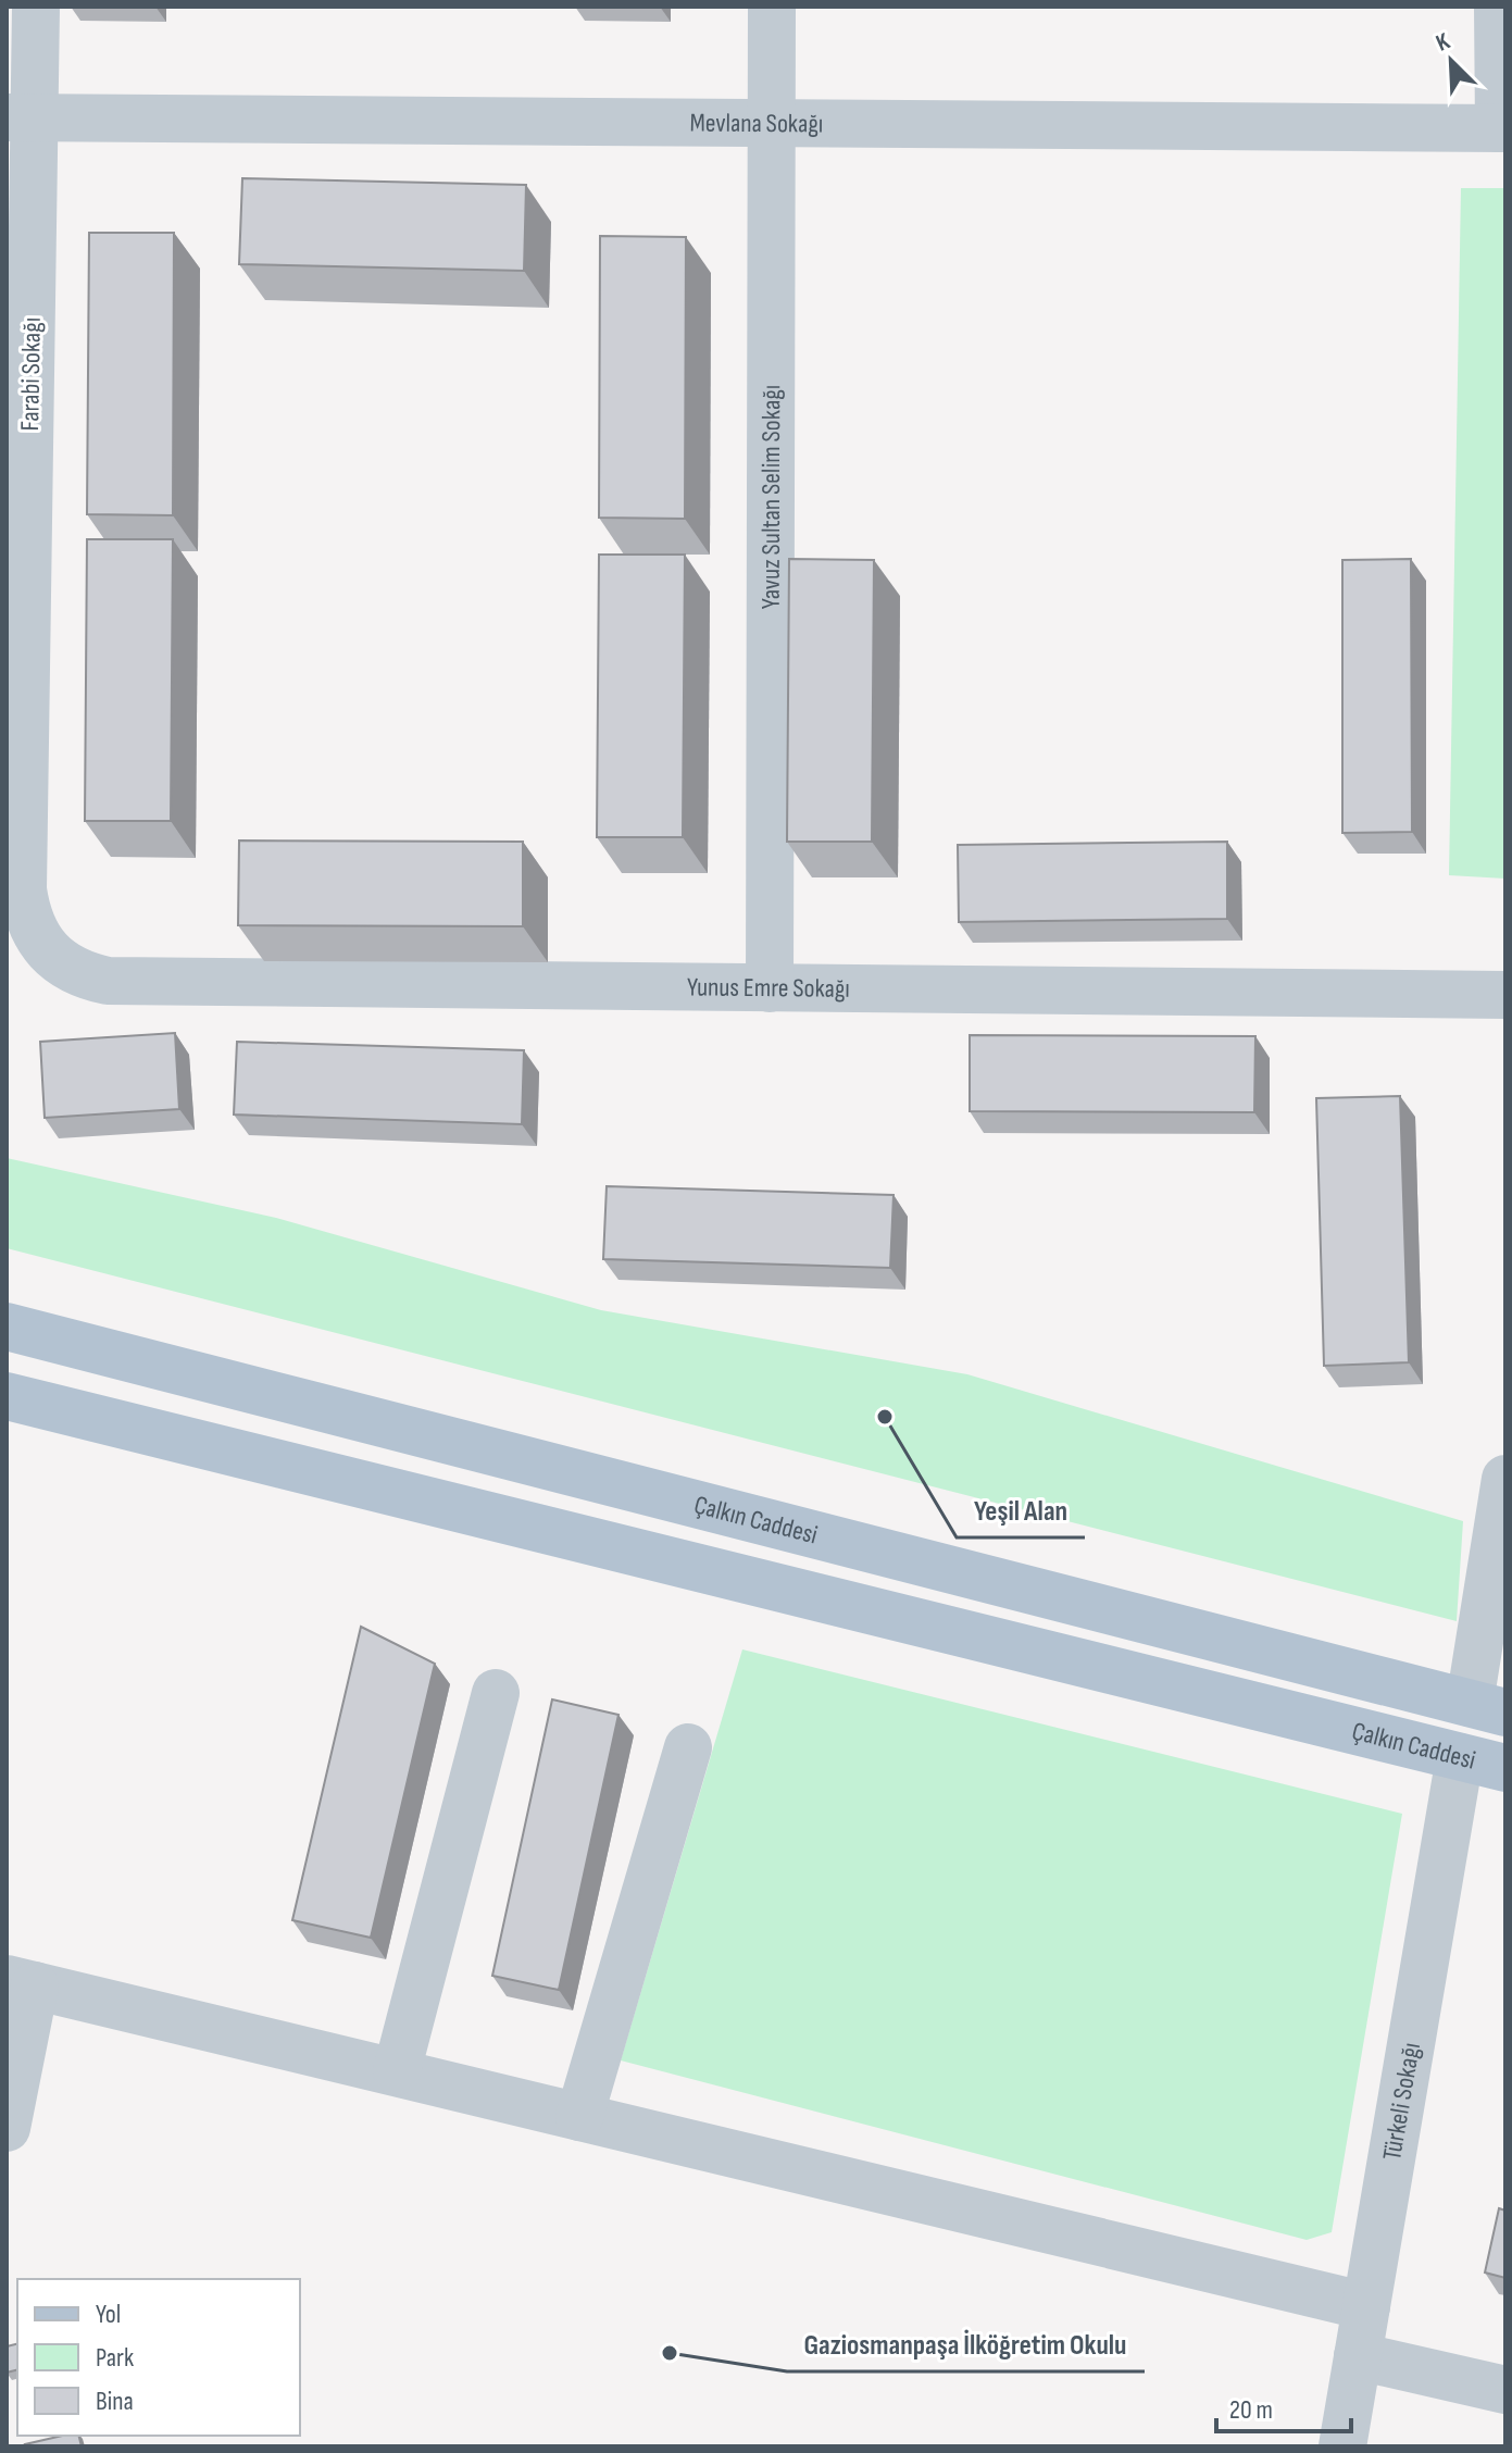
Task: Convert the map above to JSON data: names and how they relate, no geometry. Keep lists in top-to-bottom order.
{
  "streets": {
    "main road": ["Çalkın Caddesi"],
    "street": [
      "Mevlana Sokağı",
      "Farabi Sokağı",
      "Yavuz Sultan Selim Sokağı",
      "Yunus Emre Sokağı",
      "Türkeli Sokağı"
    ]
  },
  "crossings": [
    ["Mevlana Sokağı", "Farabi Sokağı"],
    ["Mevlana Sokağı", "Yavuz Sultan Selim Sokağı"],
    ["Farabi Sokağı", "Yunus Emre Sokağı"],
    ["Yavuz Sultan Selim Sokağı", "Yunus Emre Sokağı"],
    ["Çalkın Caddesi", "Türkeli Sokağı"]
  ],
  "places": ["Yeşil Alan", "Gaziosmanpaşa İlköğretim Okulu"],
  "legend": ["Yol", "Park", "Bina"],
  "scale_bar": "20 m",
  "north": "top left"
}
